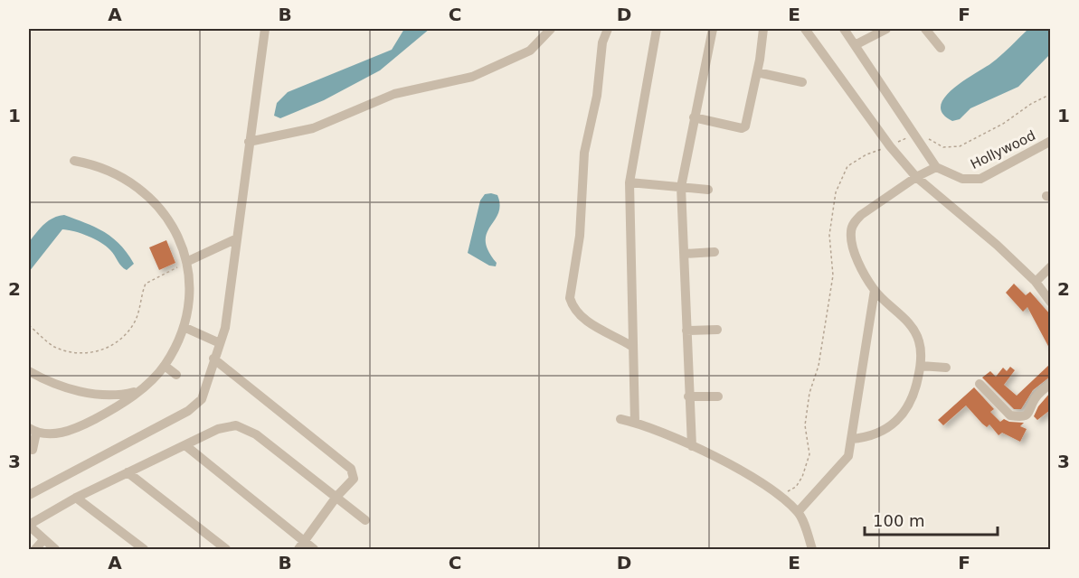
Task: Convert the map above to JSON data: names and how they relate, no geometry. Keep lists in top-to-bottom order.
{
  "streets": {
    "street": ["Hollywood"]
  },
  "scale_bar": "100 m",
  "grid": {
    "columns": [
      "A",
      "B",
      "C",
      "D",
      "E",
      "F"
    ],
    "rows": ["1", "2", "3"]
  }
}
